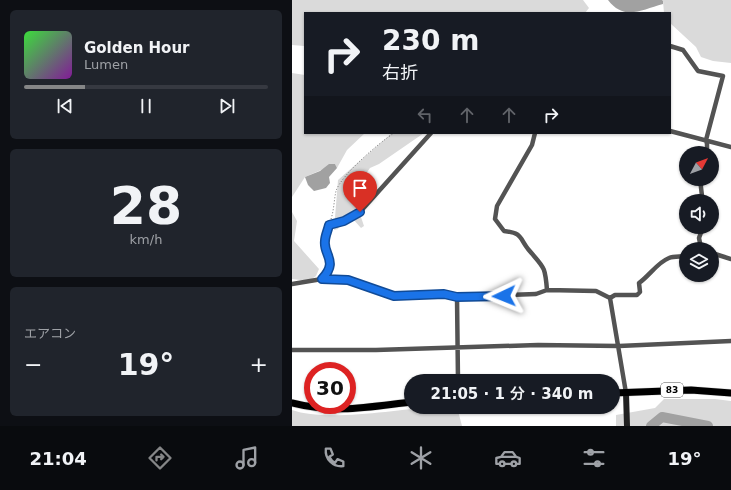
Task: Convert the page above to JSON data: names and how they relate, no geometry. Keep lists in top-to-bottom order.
{
  "streets": {
    "main road": ["83"]
  },
  "north": "top right",
  "page": {
    "turn": ["230 m", "右折"],
    "song": ["Golden Hour", "Lumen"],
    "tile": [
      ["28", "km/h"],
      "エアコン"
    ],
    "heat": ["−", "19°", "+"],
    "limit": "30",
    "trip": "21:05 · 1 分 · 340 m",
    "tabs": ["21:04", "19°"]
  }
}
